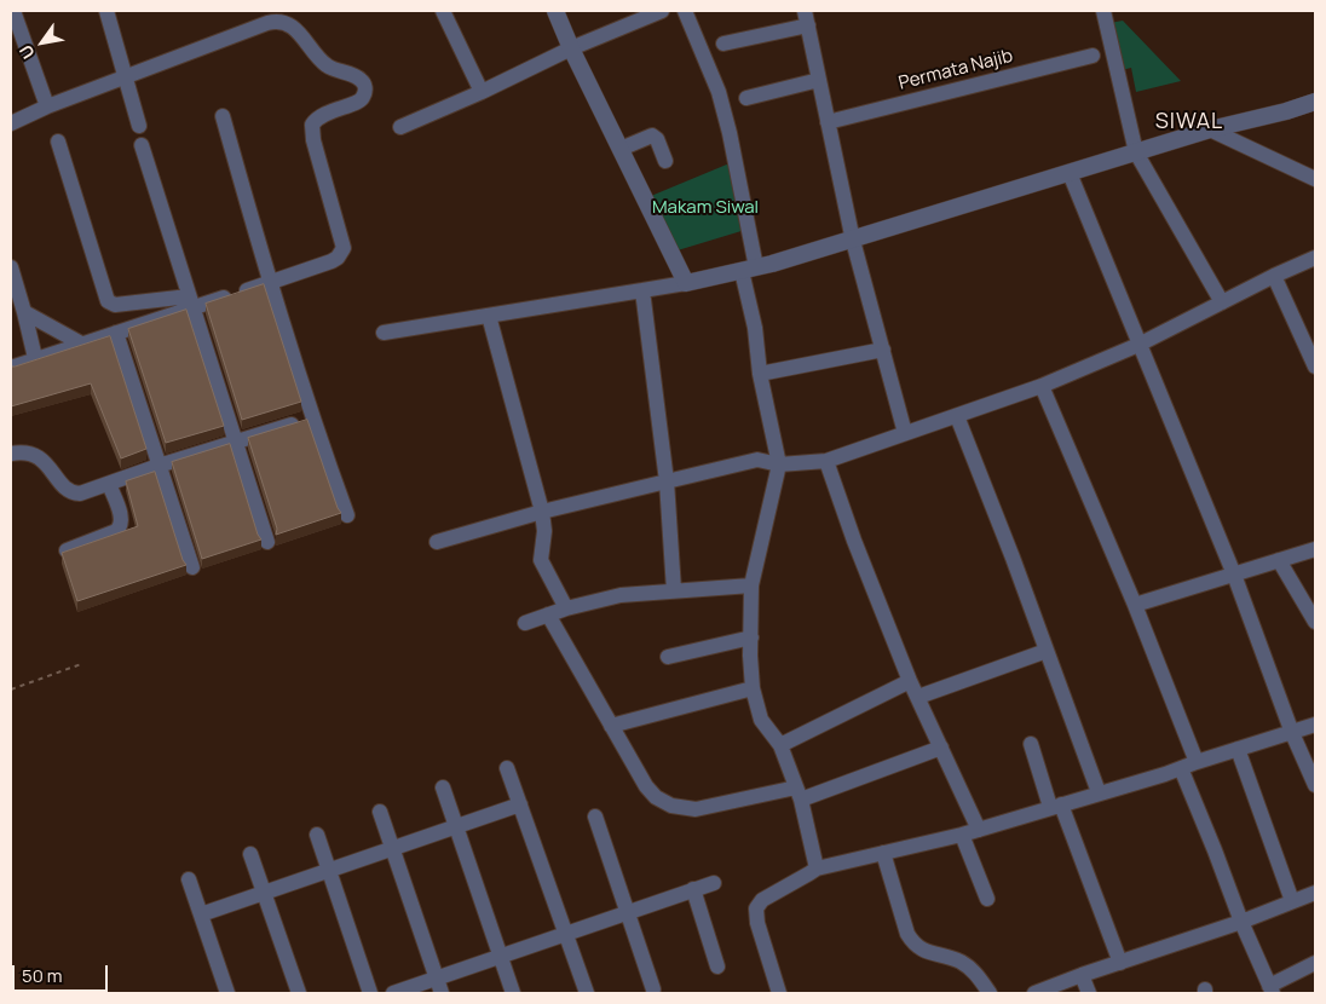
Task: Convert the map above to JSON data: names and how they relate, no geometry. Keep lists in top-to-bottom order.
{
  "streets": {
    "street": ["Permata Najib"]
  },
  "districts": ["SIWAL"],
  "parks": ["Makam Siwal"],
  "scale_bar": "50 m",
  "north": "bottom left"
}
